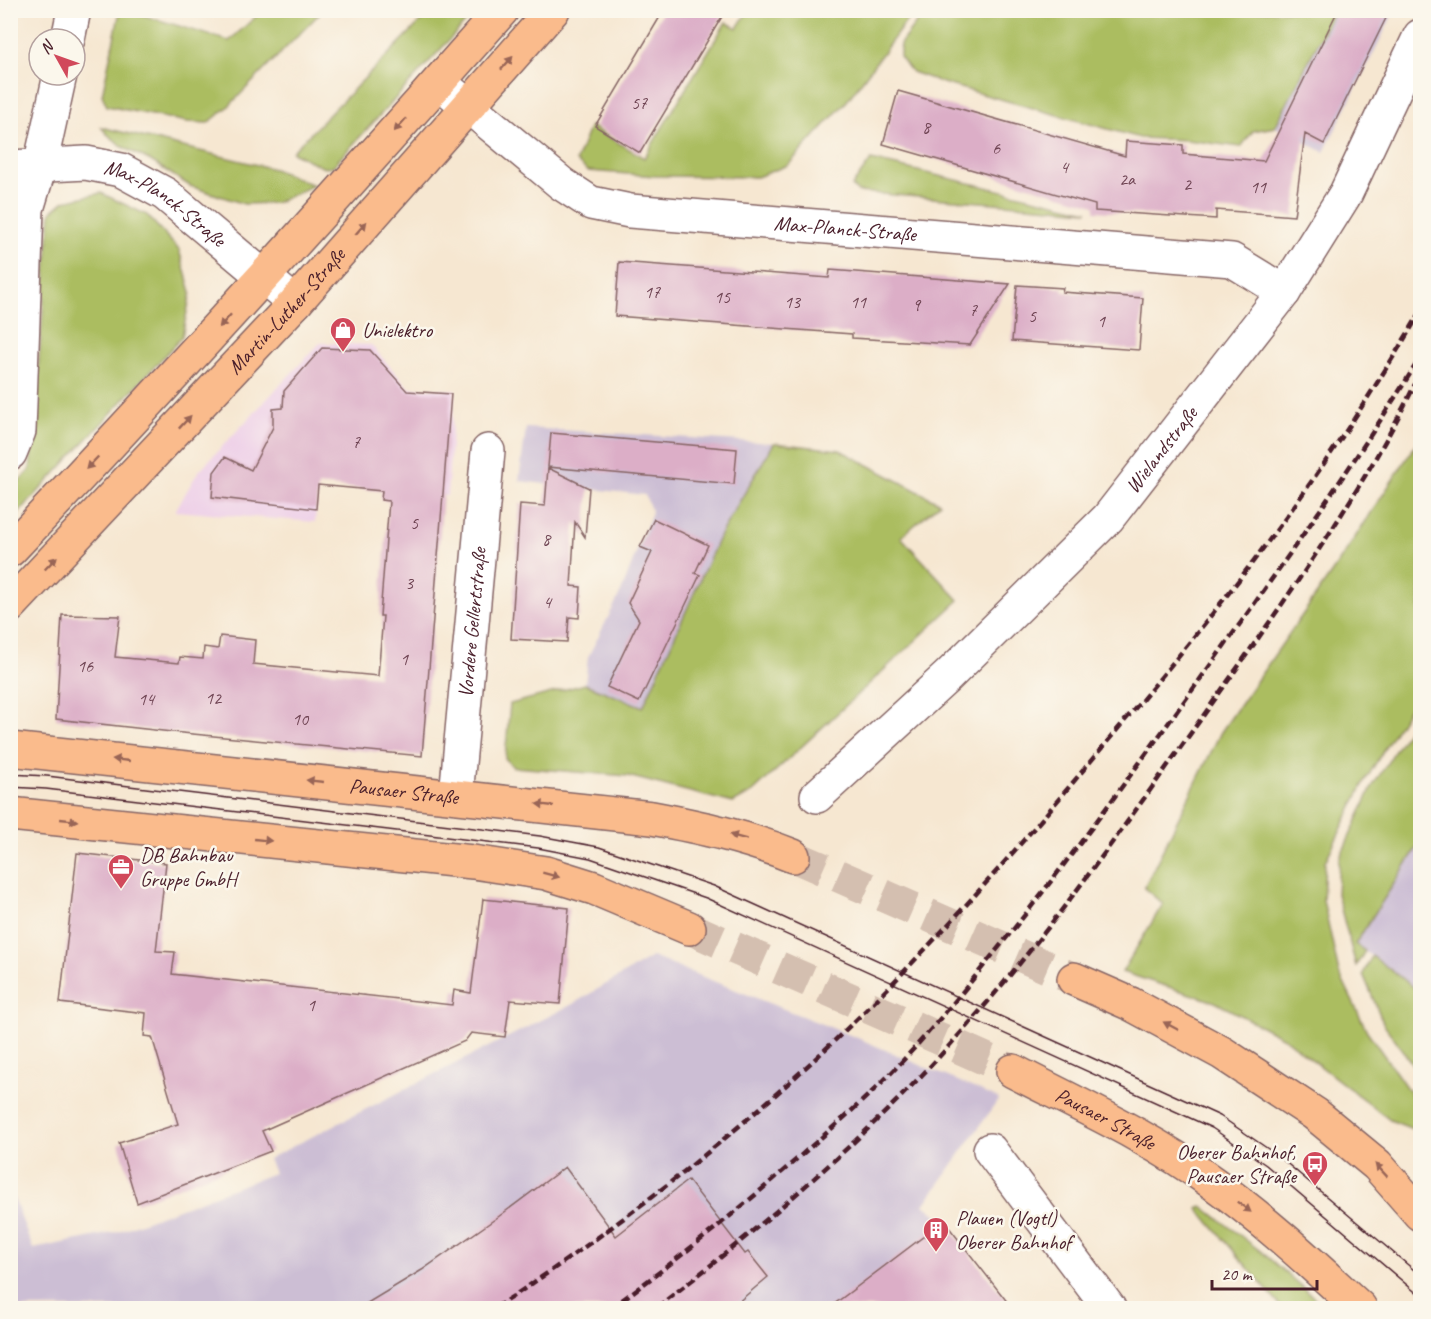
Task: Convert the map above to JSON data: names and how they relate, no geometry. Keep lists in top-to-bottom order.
{
  "streets": {
    "main road": ["Martin-Luther-Straße", "Pausaer Straße"],
    "street": ["Max-Planck-Straße", "Wielandstraße", "Vordere Gellertstraße"]
  },
  "crossings": [
    ["Max-Planck-Straße", "Martin-Luther-Straße"],
    ["Max-Planck-Straße", "Wielandstraße"],
    ["Vordere Gellertstraße", "Pausaer Straße"]
  ],
  "places": {
    "shop": ["Unielektro"],
    "office": ["DB Bahnbau Gruppe GmbH"],
    "bus stop": ["Oberer Bahnhof, Pausaer Straße"],
    "building": ["Plauen (Vogtl) Oberer Bahnhof"]
  },
  "house_numbers": [
    "57",
    "8",
    "6",
    "4",
    "2a",
    "2",
    "11",
    "17",
    "15",
    "13",
    "11",
    "9",
    "7",
    "5",
    "1",
    "7",
    "5",
    "8",
    "3",
    "4",
    "1",
    "16",
    "12",
    "14",
    "10",
    "1"
  ],
  "scale_bar": "20 m",
  "north": "top left"
}
